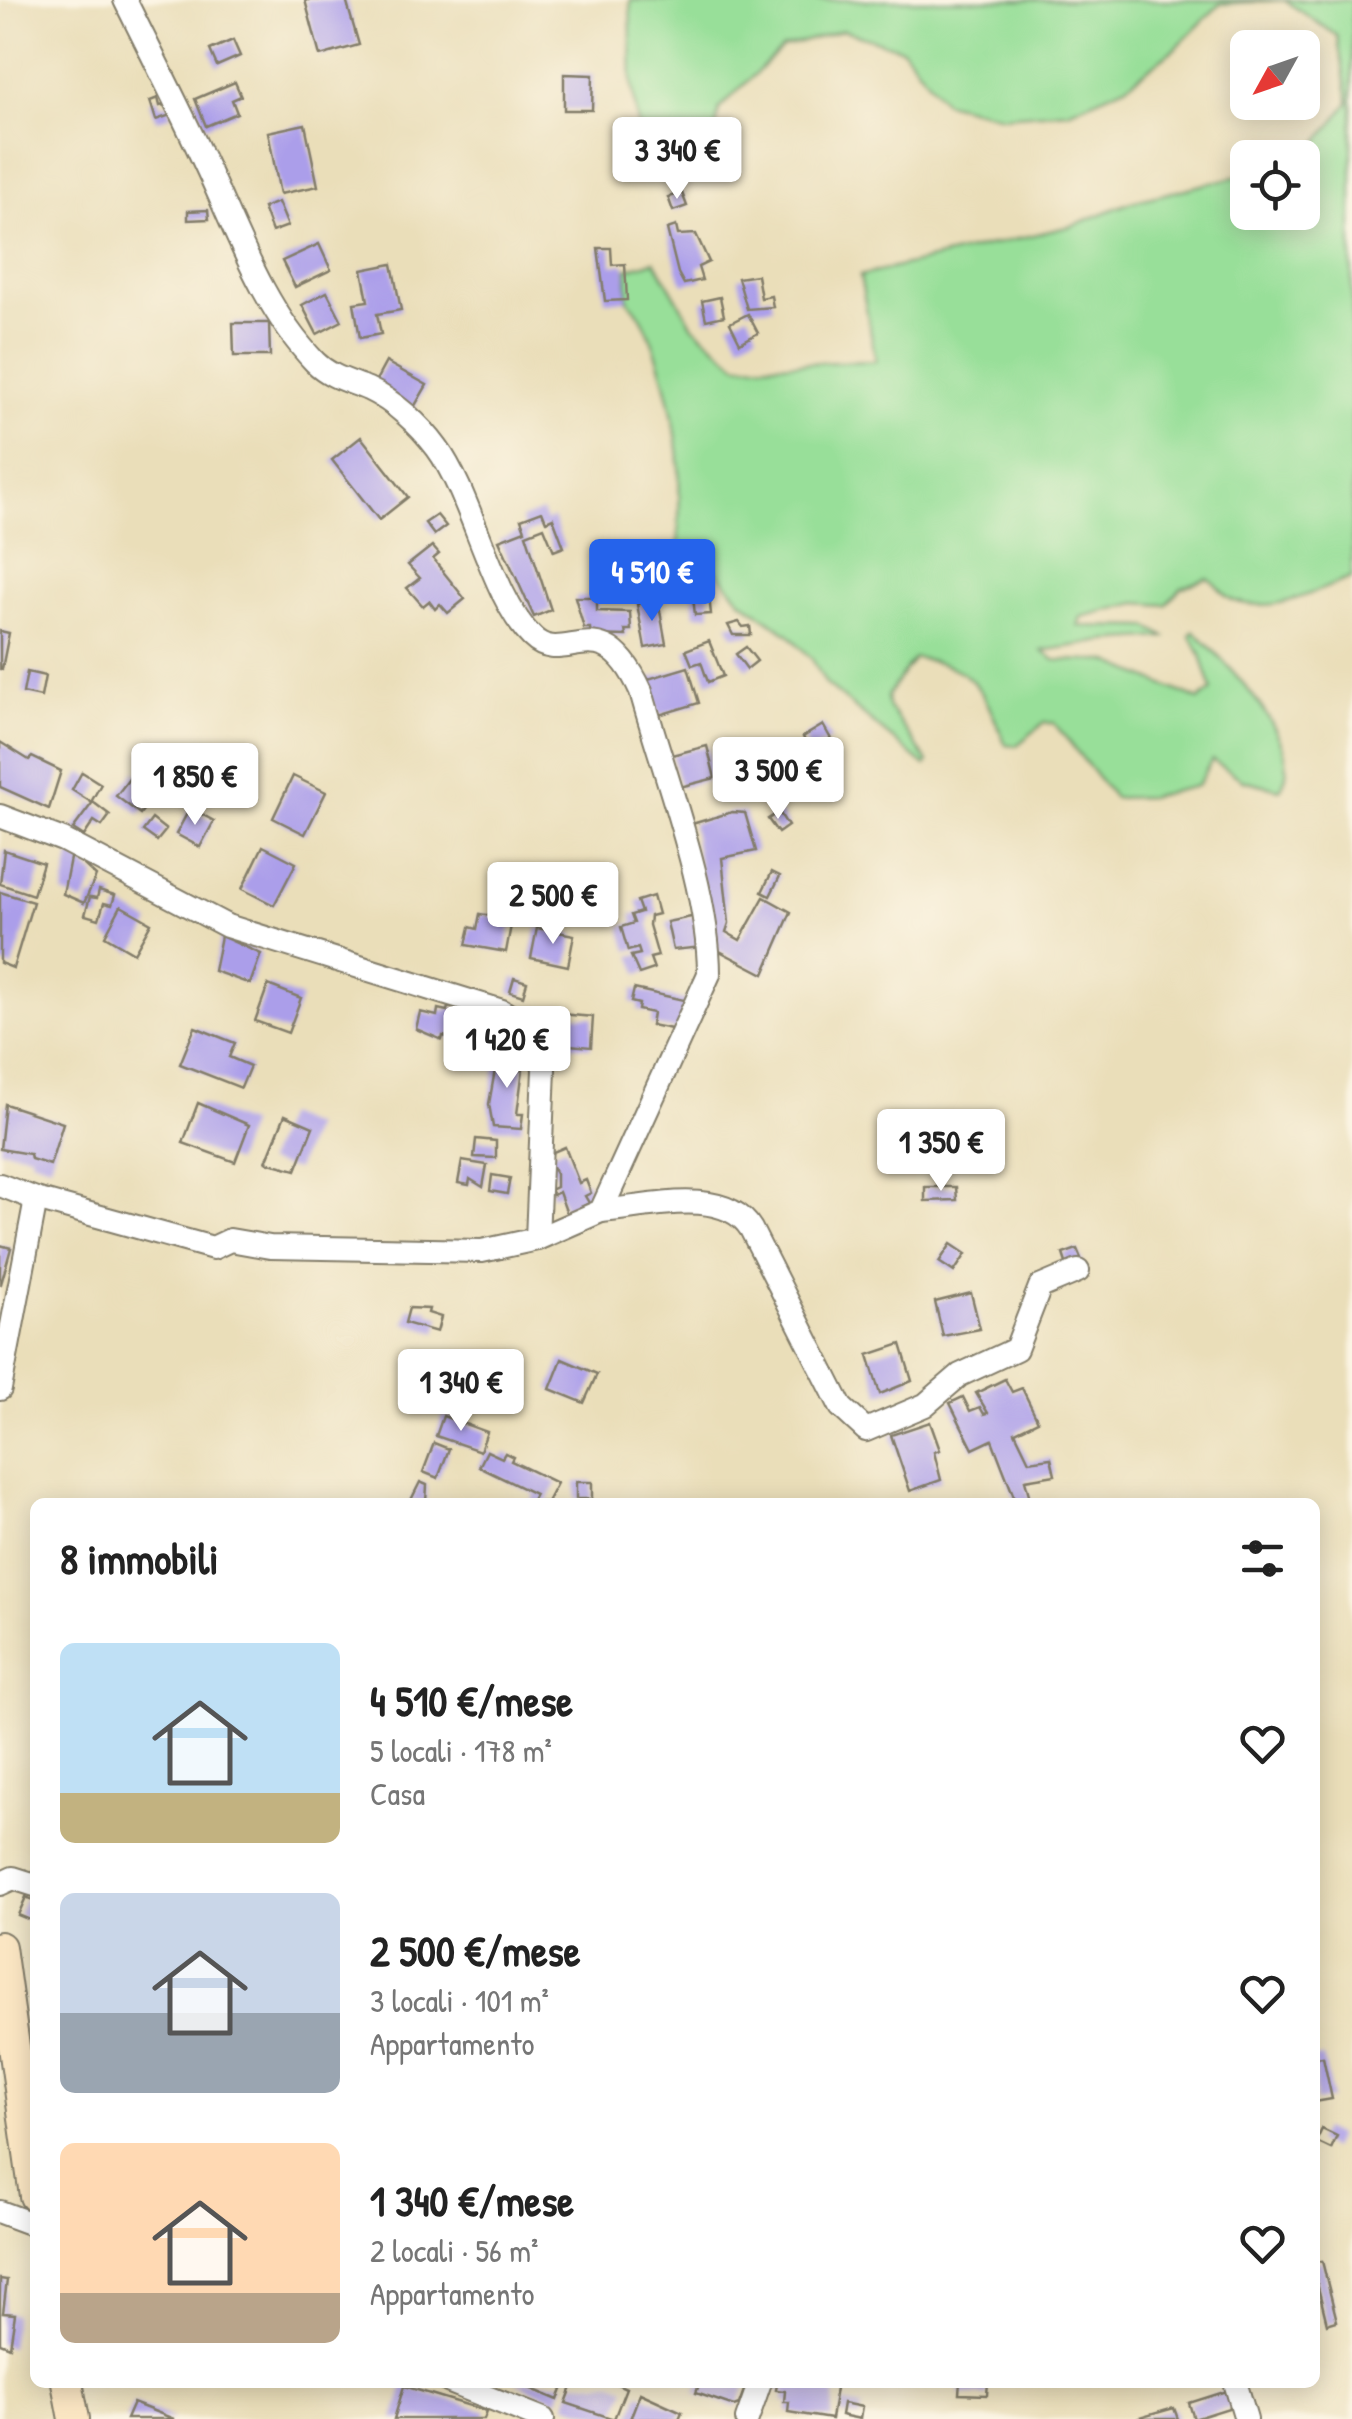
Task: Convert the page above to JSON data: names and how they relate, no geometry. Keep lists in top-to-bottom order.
{
  "north": "bottom left",
  "page": {
    "price": [
      "3 340 €",
      "4 510 €",
      "3 500 €",
      "1 850 €",
      "2 500 €",
      "1 420 €",
      "1 350 €",
      "1 340 €"
    ],
    "heading": "8 immobili",
    "list": [
      {
        "name": "4 510 €/mese",
        "note": "5 locali · 178 m² · Casa"
      },
      {
        "name": "2 500 €/mese",
        "note": "3 locali · 101 m² · Appartamento"
      },
      {
        "name": "1 340 €/mese",
        "note": "2 locali · 56 m² · Appartamento"
      }
    ]
  }
}
